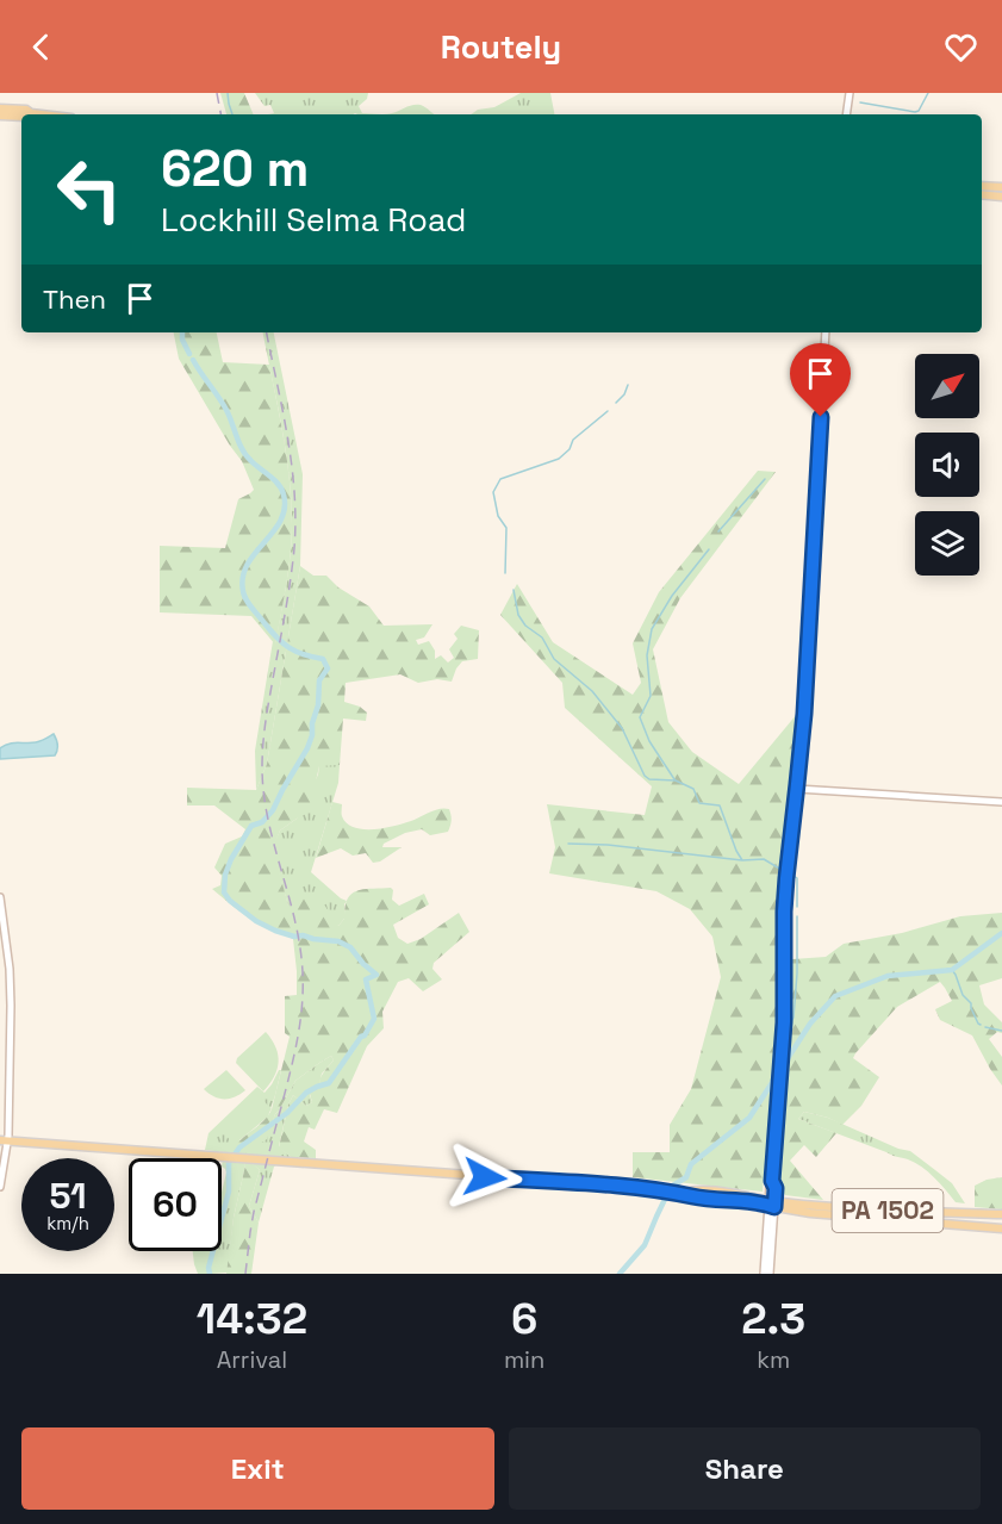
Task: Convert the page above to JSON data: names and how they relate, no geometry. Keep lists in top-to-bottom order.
{
  "streets": {
    "main road": ["PA 1502"]
  },
  "north": "top right",
  "page": {
    "header": "Routely",
    "turn": ["620 m", "Lockhill Selma Road"],
    "then": "Then",
    "speed": "51 km/h",
    "limit": "60",
    "eta": [
      "14:32",
      "Arrival",
      "6",
      "min",
      "2.3",
      "km"
    ],
    "buttons": ["Exit", "Share"]
  }
}
